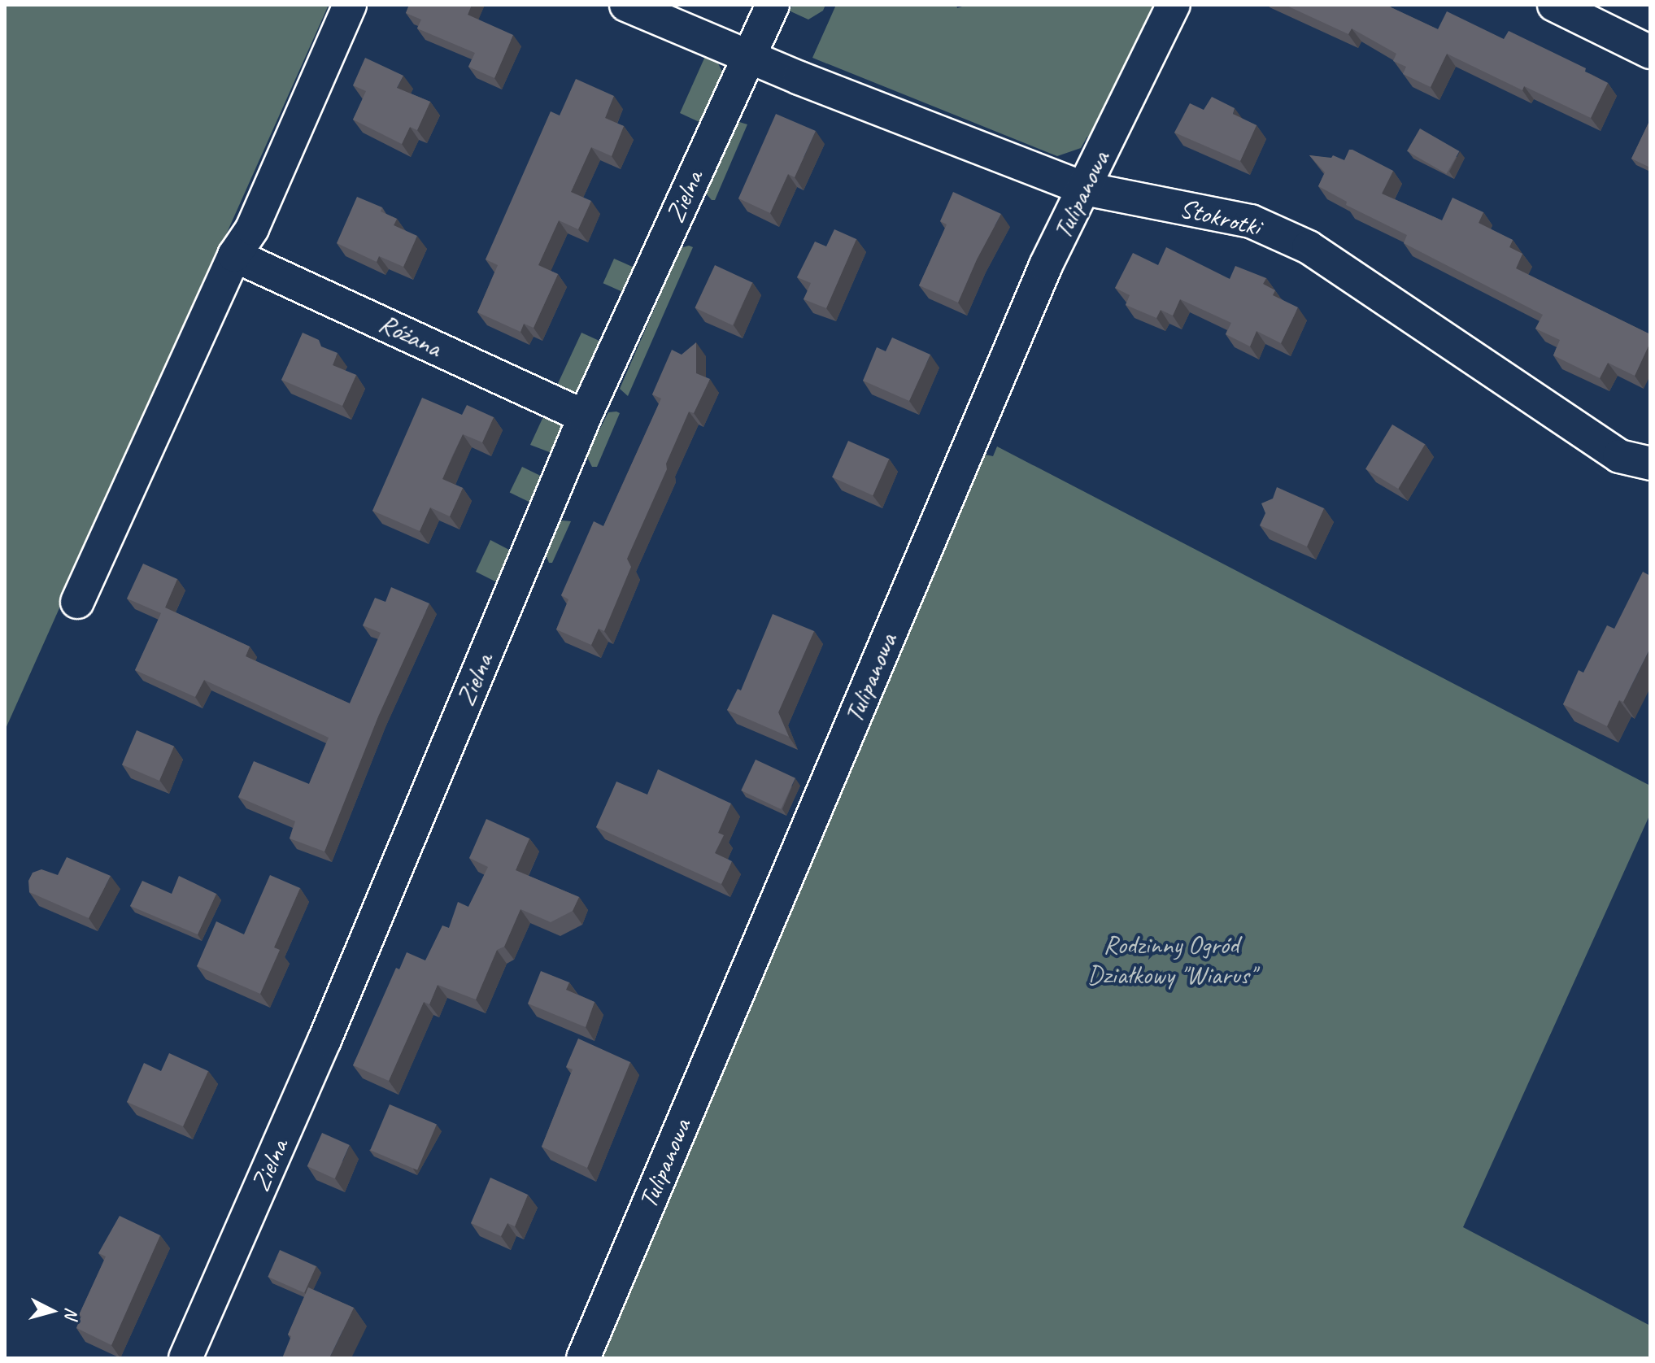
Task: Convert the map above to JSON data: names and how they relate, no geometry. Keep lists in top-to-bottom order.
{
  "streets": {
    "street": [
      "Tulipanowa",
      "Zielna",
      "Stokrotki",
      "Różana"
    ]
  },
  "crossings": [
    ["Tulipanowa", "Stokrotki"],
    ["Zielna", "Stokrotki"],
    ["Zielna", "Różana"]
  ],
  "parks": ["Rodzinny Ogród Działkowy \"Wiarus\""],
  "north": "right"
}
